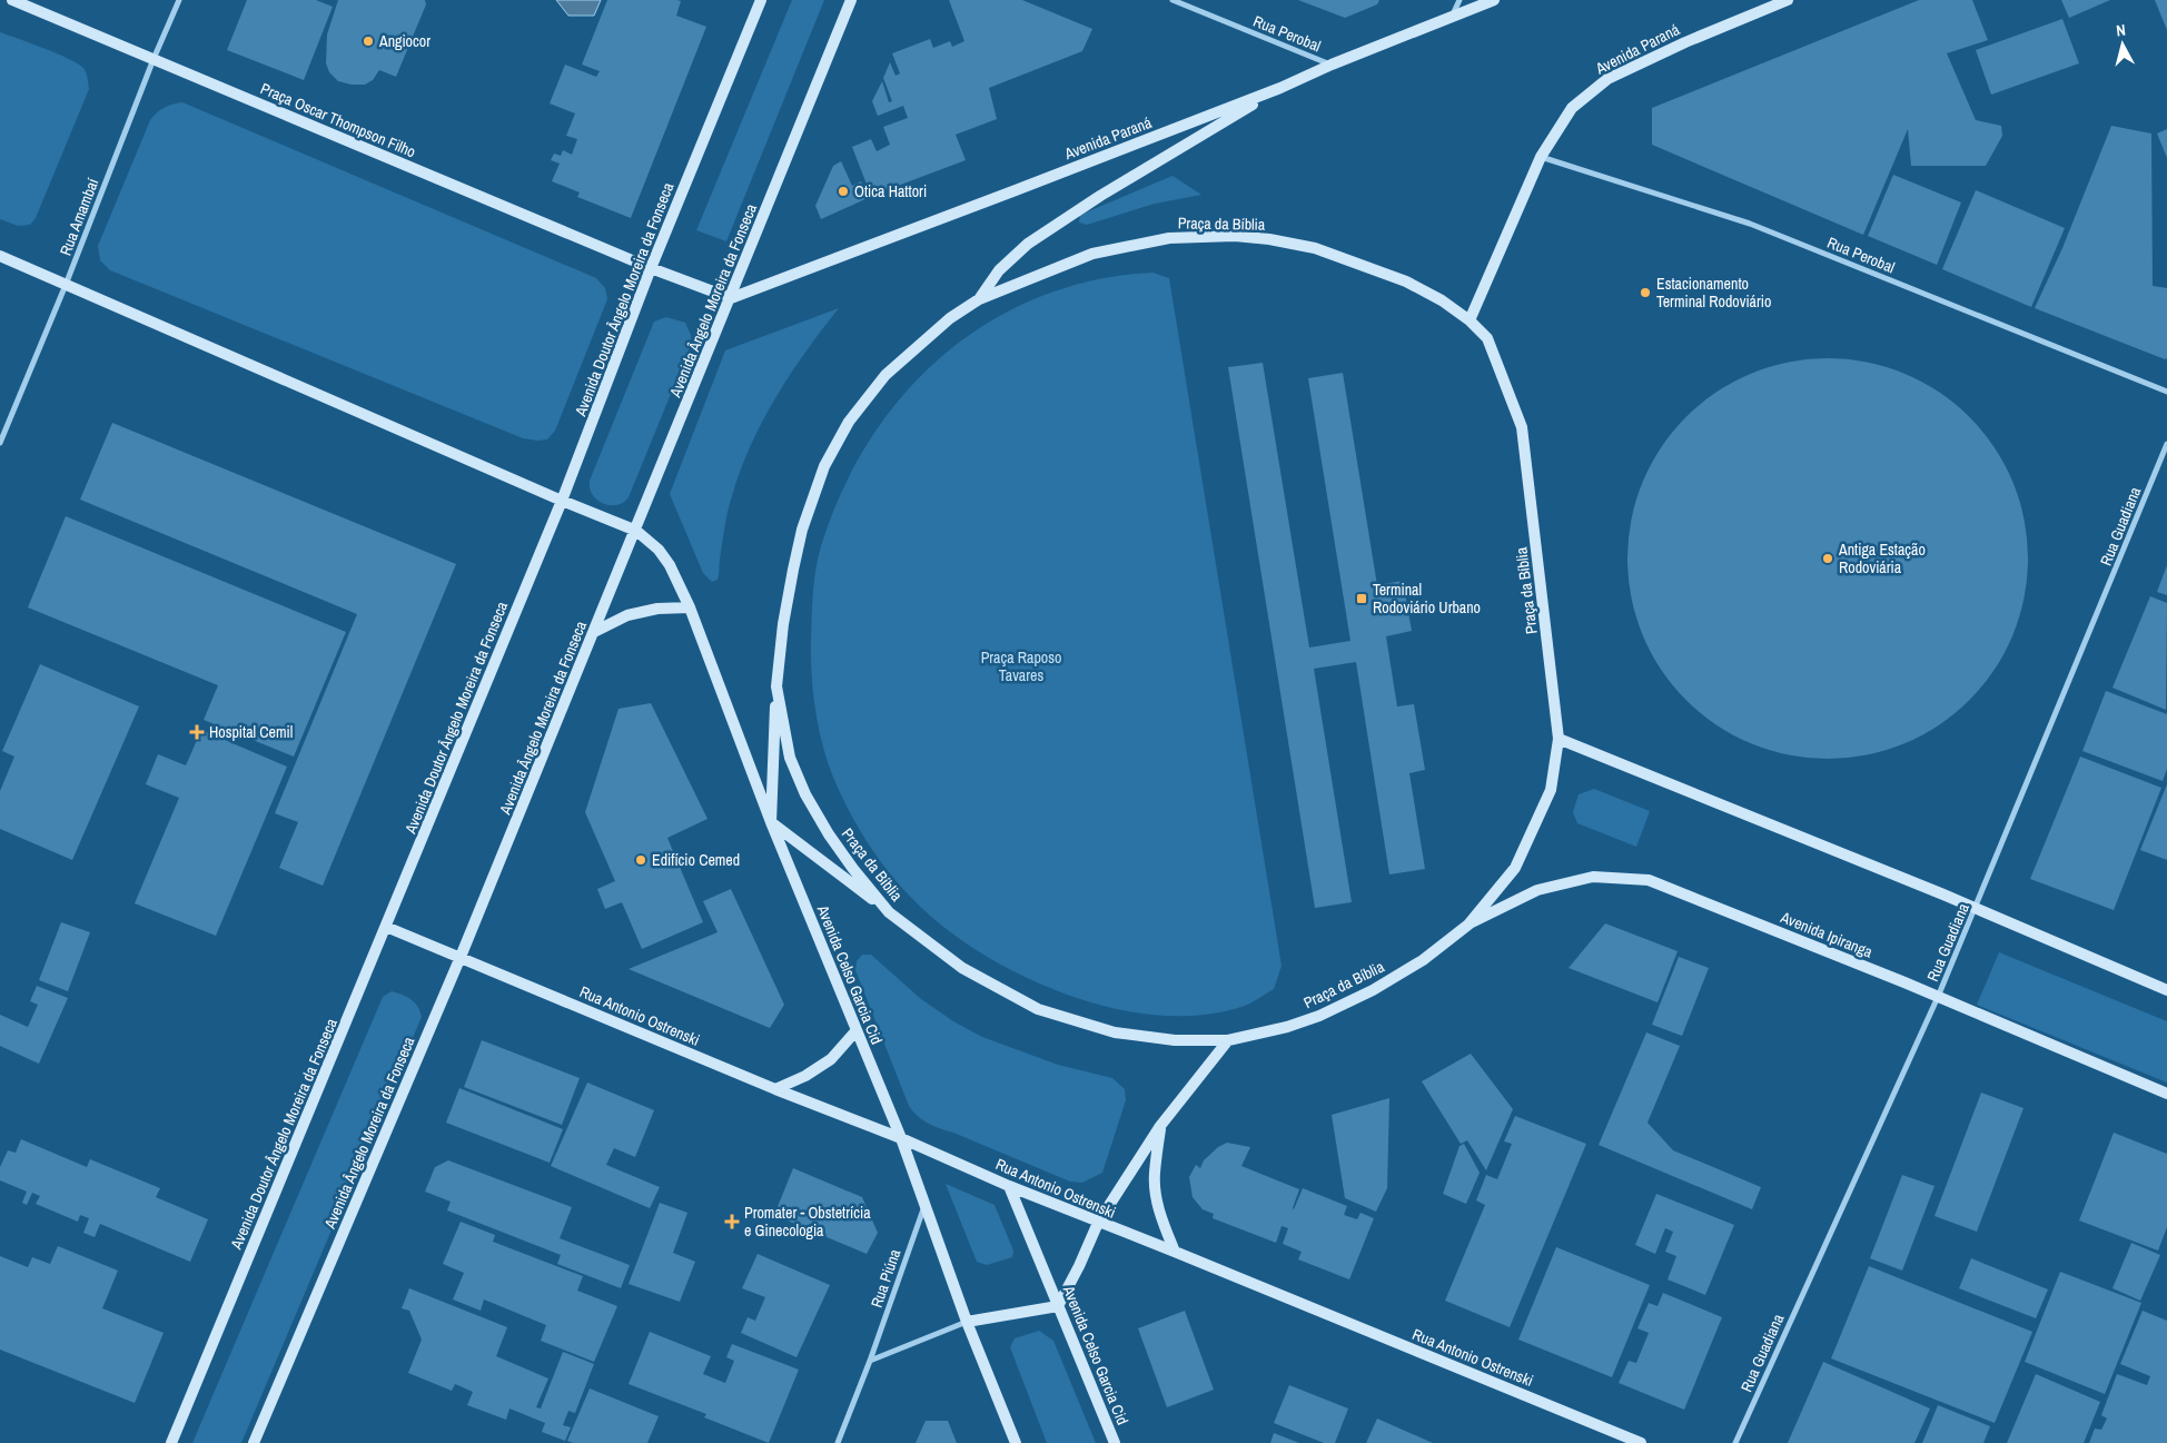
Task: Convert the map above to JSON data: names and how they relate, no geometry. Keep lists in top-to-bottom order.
{
  "streets": {
    "street": [
      "Rua Perobal",
      "Avenida Paraná",
      "Praça Oscar Thompson Filho",
      "Rua Amambaí",
      "Praça da Bíblia",
      "Avenida Doutor Ângelo Moreira da Fonseca",
      "Avenida Ângelo Moreira da Fonseca",
      "Rua Guadiana",
      "Avenida Ipiranga",
      "Avenida Celso Garcia Cid",
      "Rua Antonio Ostrenski",
      "Rua Piúna"
    ]
  },
  "crossings": [
    ["Rua Perobal", "Avenida Paraná"],
    ["Avenida Paraná", "Praça Oscar Thompson Filho"],
    ["Avenida Paraná", "Praça da Bíblia"],
    ["Avenida Paraná", "Avenida Ângelo Moreira da Fonseca"],
    ["Praça Oscar Thompson Filho", "Rua Amambaí"],
    ["Praça Oscar Thompson Filho", "Avenida Doutor Ângelo Moreira da Fonseca"],
    ["Praça Oscar Thompson Filho", "Avenida Ângelo Moreira da Fonseca"],
    ["Praça da Bíblia", "Avenida Ipiranga"],
    ["Avenida Doutor Ângelo Moreira da Fonseca", "Rua Antonio Ostrenski"],
    ["Avenida Ângelo Moreira da Fonseca", "Avenida Celso Garcia Cid"],
    ["Avenida Ângelo Moreira da Fonseca", "Rua Antonio Ostrenski"],
    ["Rua Guadiana", "Avenida Ipiranga"],
    ["Avenida Celso Garcia Cid", "Rua Antonio Ostrenski"],
    ["Avenida Celso Garcia Cid", "Rua Piúna"]
  ],
  "parks": ["Praça Raposo Tavares"],
  "places": {
    "other": [
      "Angiocor",
      "Otica Hattori",
      "Estacionamento Terminal Rodoviário",
      "Antiga Estação Rodoviária",
      "Edifício Cemed"
    ],
    "transit": ["Terminal Rodoviário Urbano"],
    "health": ["Hospital Cemil", "Promater - Obstetrícia e Ginecologia"]
  },
  "north": "top"
}
